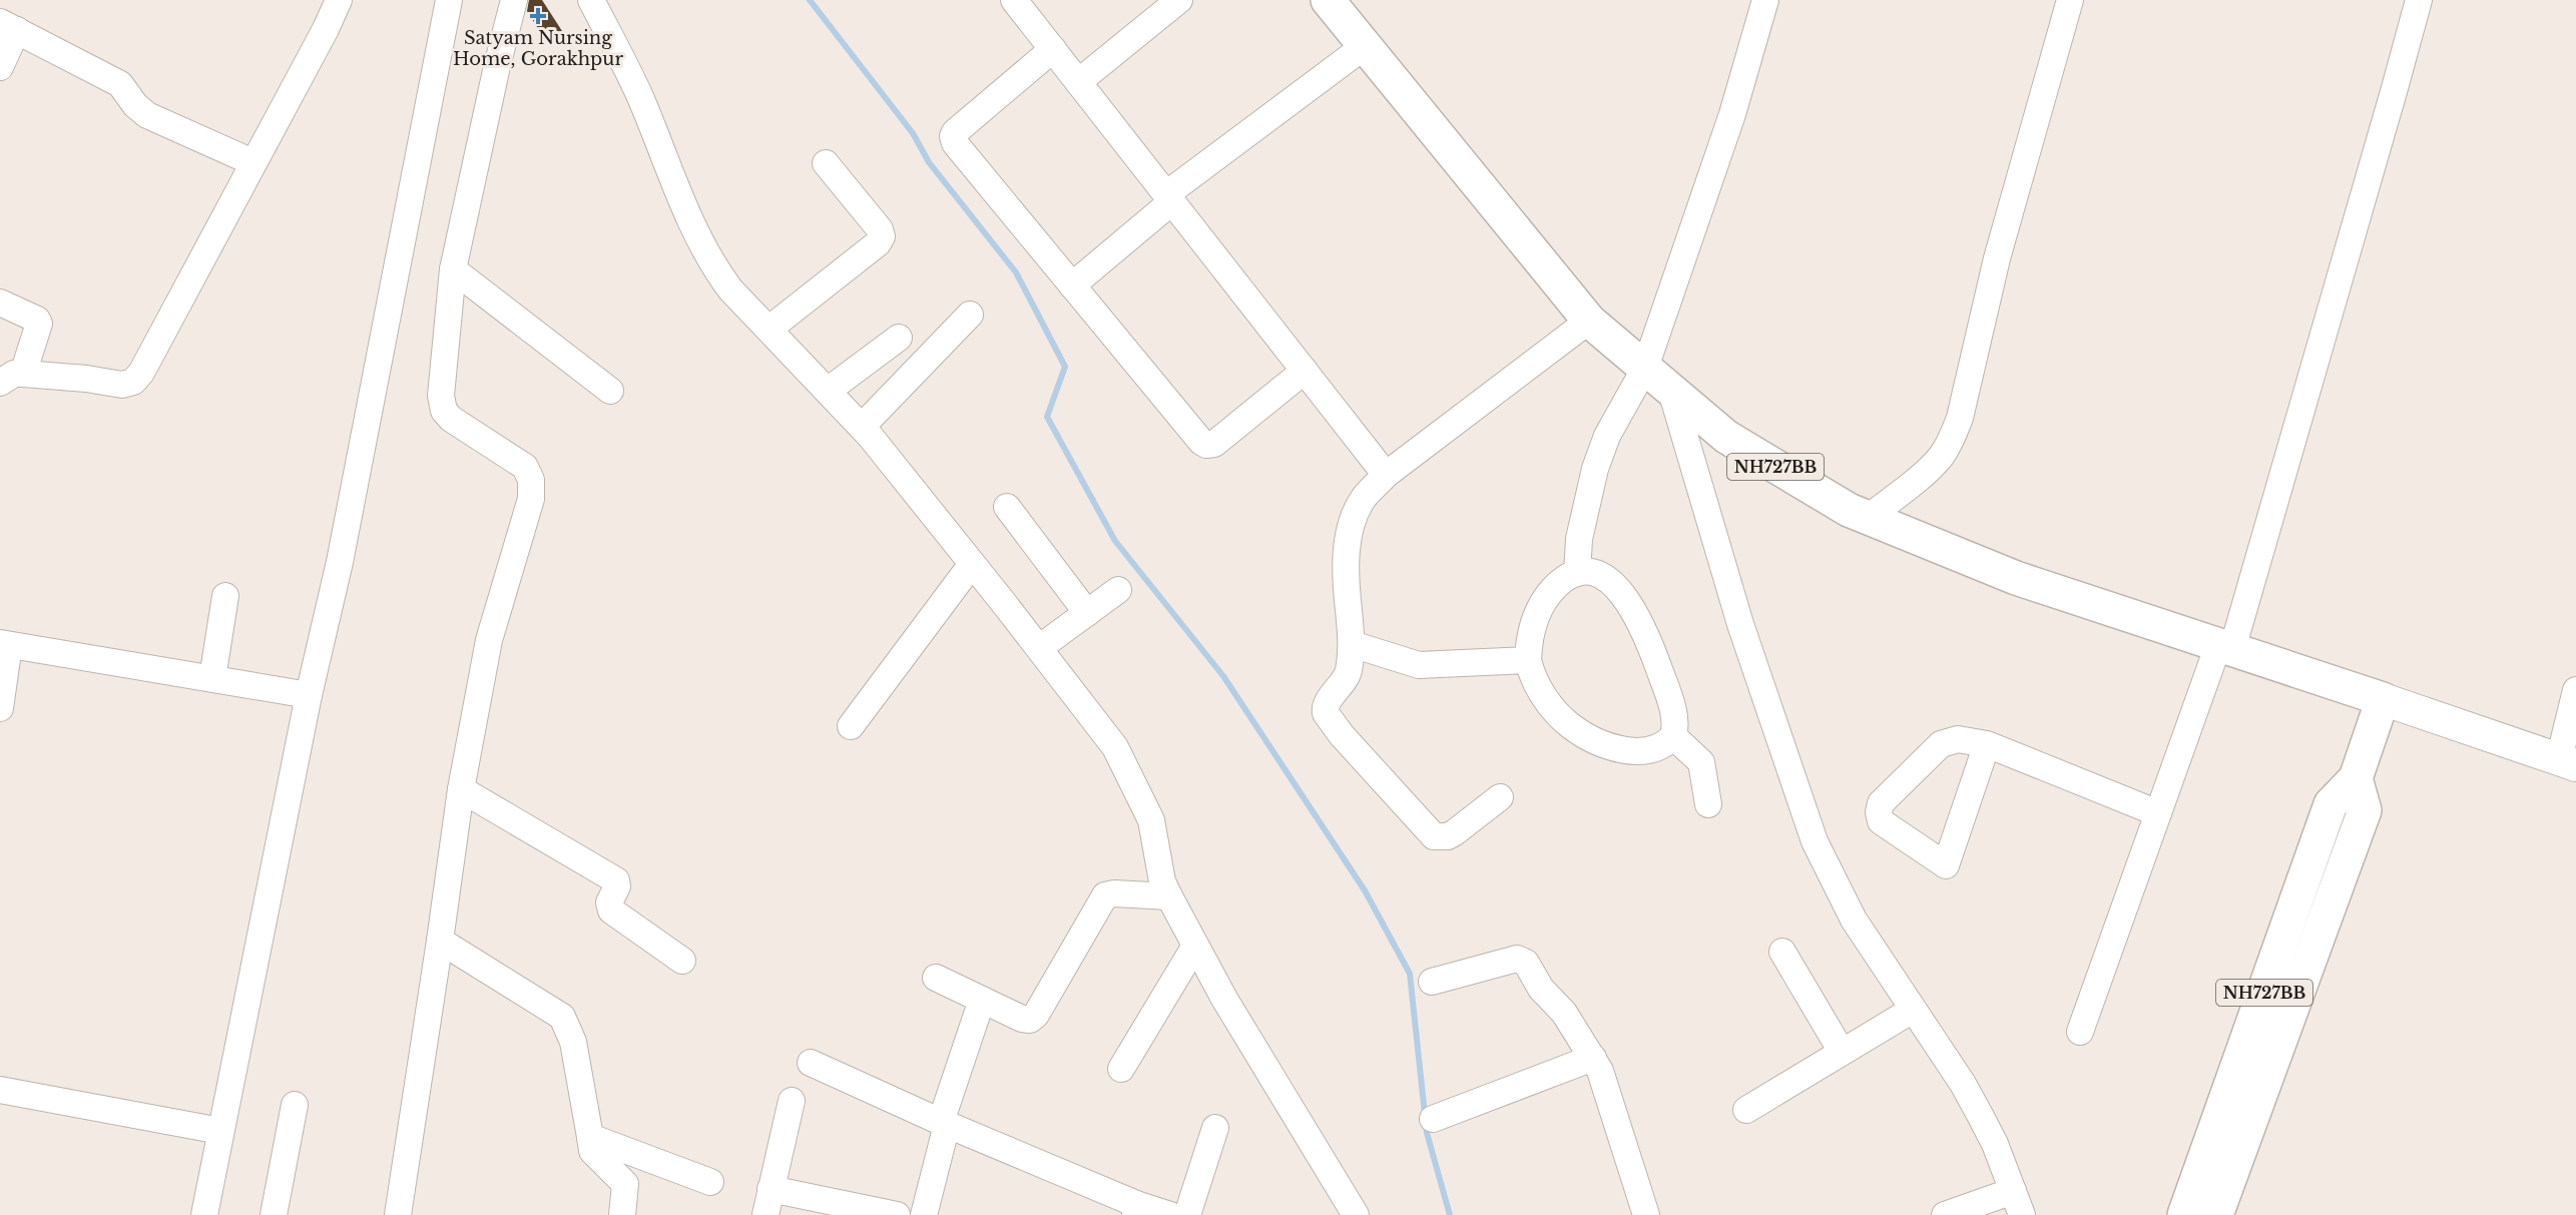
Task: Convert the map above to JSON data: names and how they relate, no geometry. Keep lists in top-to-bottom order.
{
  "streets": {
    "highway": ["NH727BB"]
  },
  "places": {
    "health": ["Satyam Nursing Home, Gorakhpur"]
  }
}
